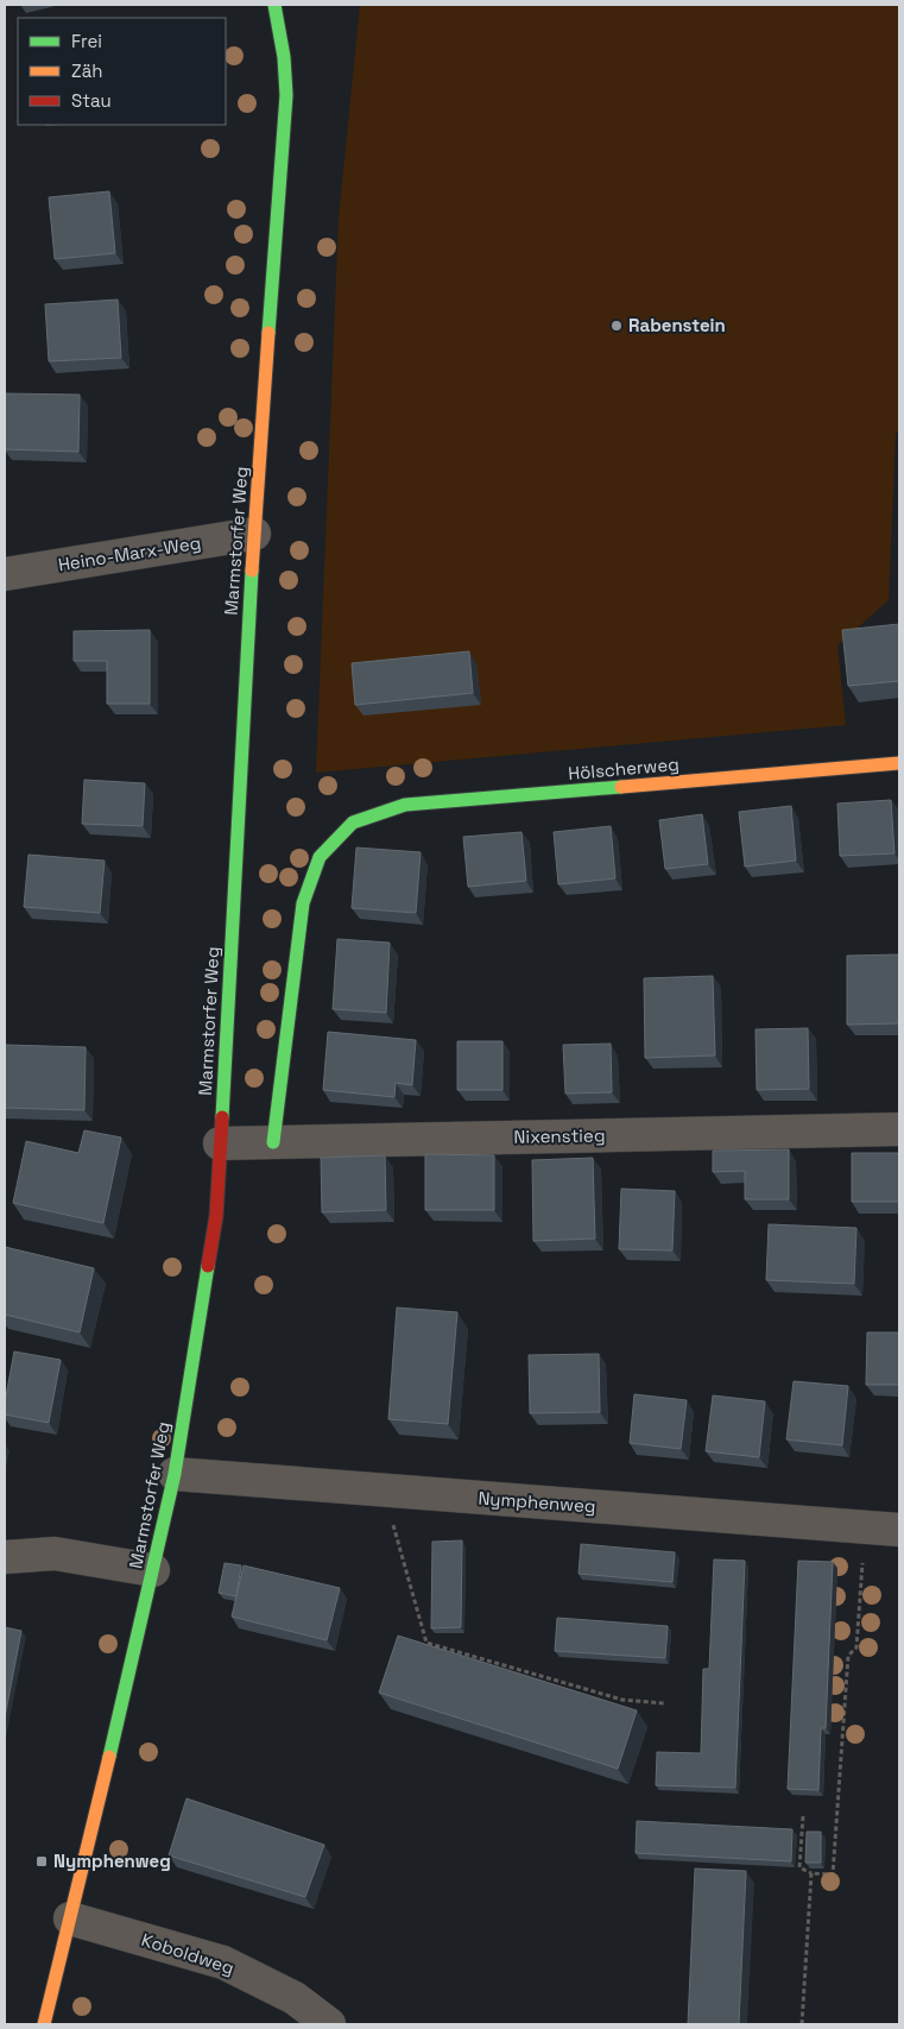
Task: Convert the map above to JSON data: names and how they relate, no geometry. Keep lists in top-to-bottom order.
{
  "streets": {
    "street": [
      "Marmstorfer Weg",
      "Heino-Marx-Weg",
      "Hölscherweg",
      "Nixenstieg",
      "Nymphenweg",
      "Koboldweg"
    ]
  },
  "crossings": [
    ["Marmstorfer Weg", "Heino-Marx-Weg"],
    ["Marmstorfer Weg", "Nixenstieg"],
    ["Marmstorfer Weg", "Nymphenweg"],
    ["Marmstorfer Weg", "Koboldweg"],
    ["Hölscherweg", "Nixenstieg"]
  ],
  "places": {
    "other": ["Rabenstein"],
    "transit": ["Nymphenweg"]
  },
  "legend": ["Frei", "Zäh", "Stau"]
}
